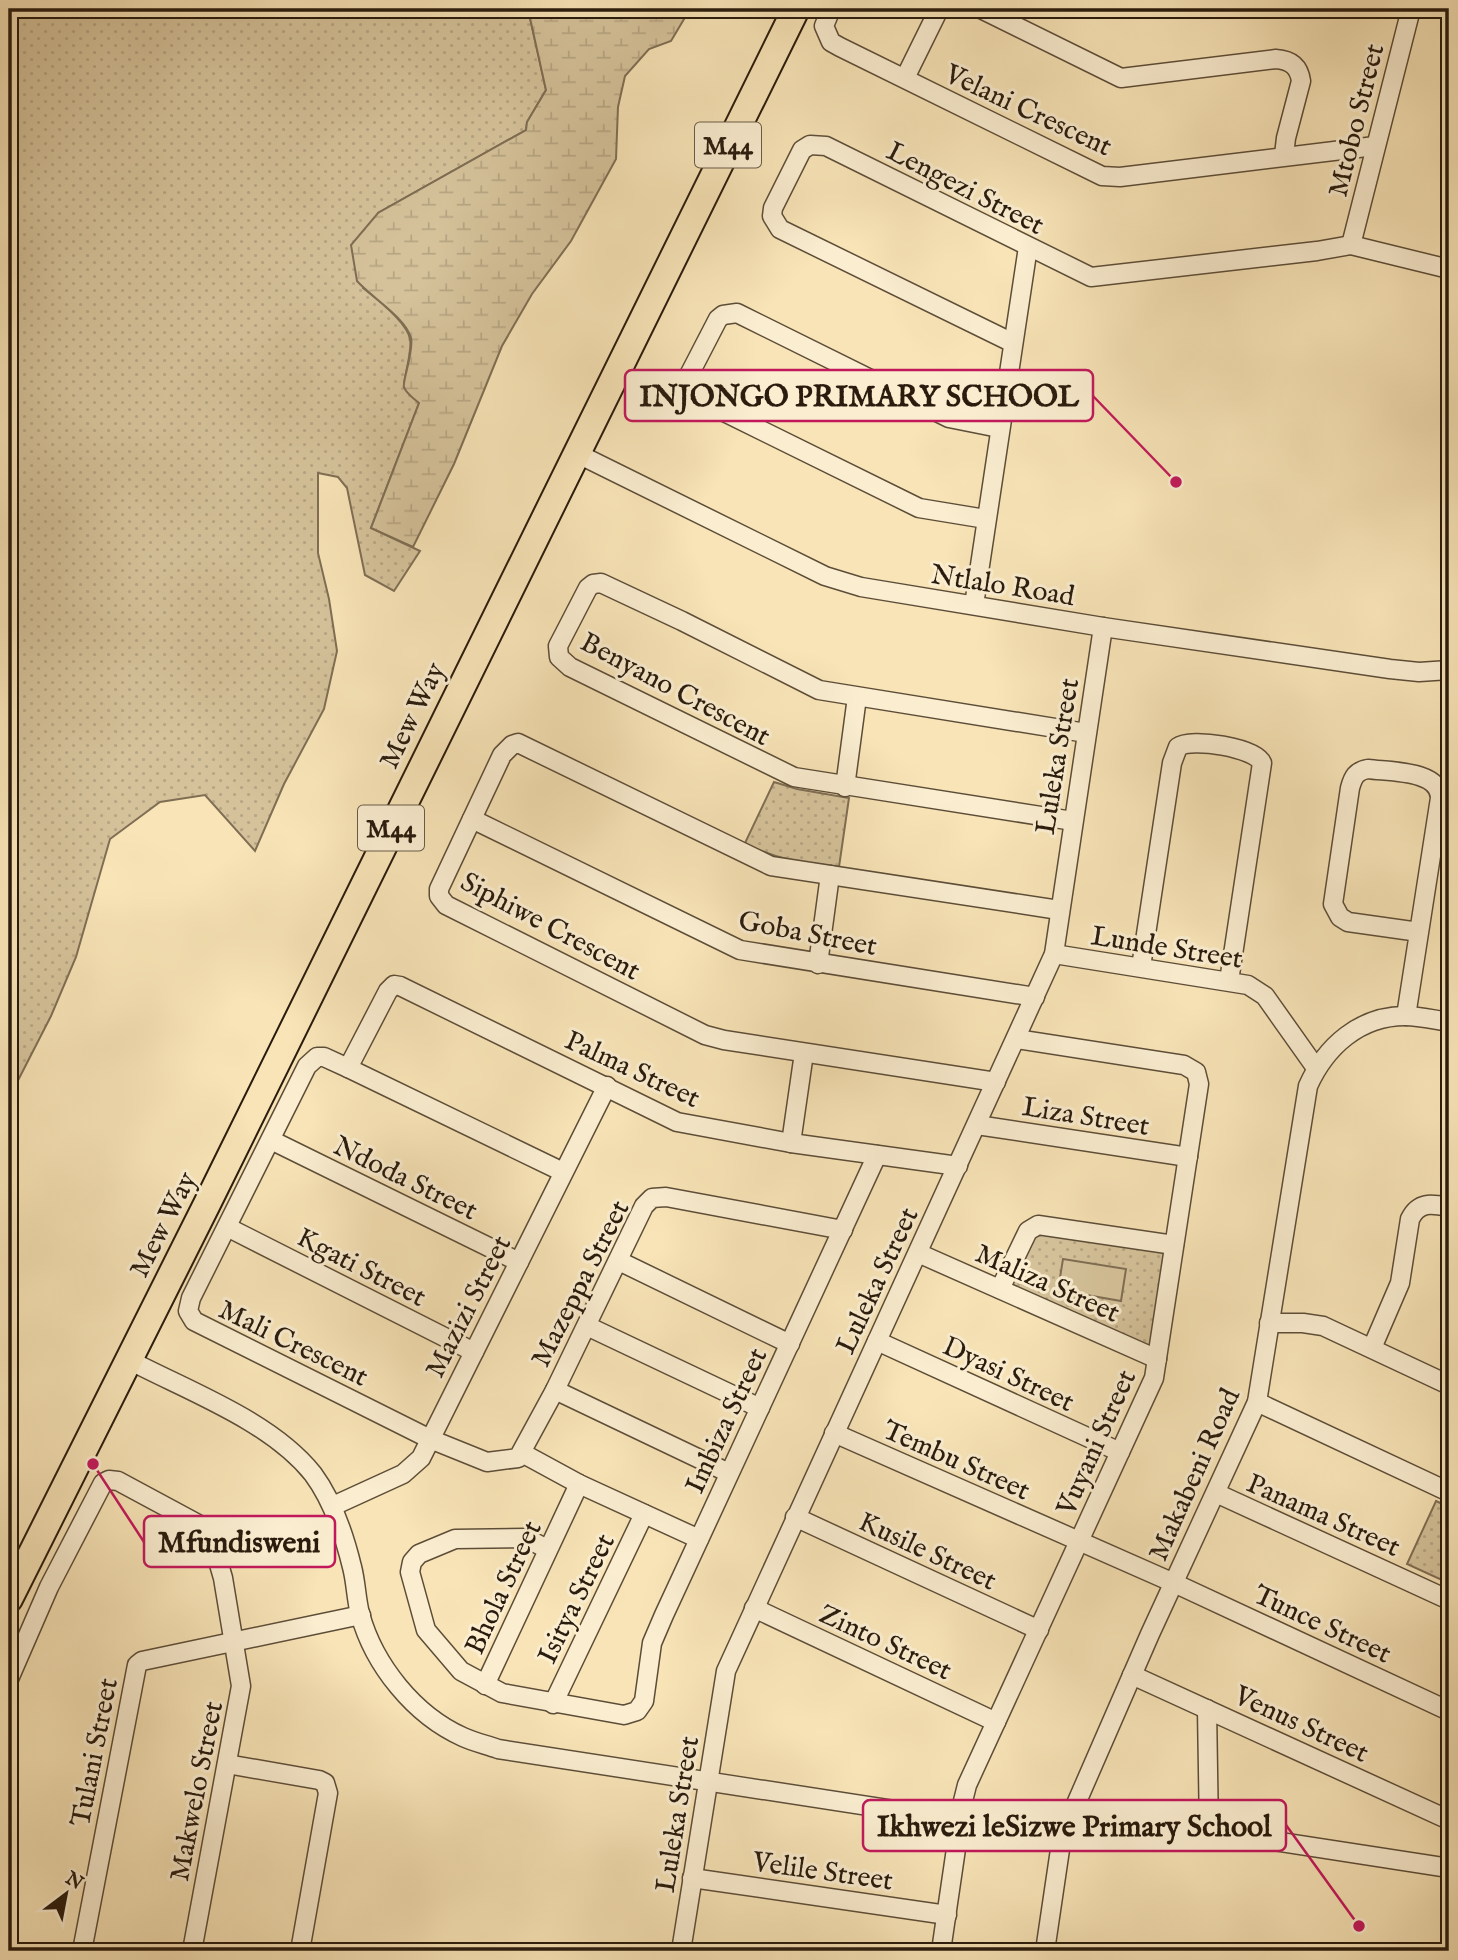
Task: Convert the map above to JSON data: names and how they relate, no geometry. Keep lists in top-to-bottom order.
{
  "streets": {
    "main road": ["M44", "Mew Way"],
    "street": [
      "Velani Crescent",
      "Mtobo Street",
      "Lengezi Street",
      "Ntlalo Road",
      "Benyano Crescent",
      "Luleka Street",
      "Siphiwe Crescent",
      "Goba Street",
      "Lunde Street",
      "Palma Street",
      "Liza Street",
      "Ndoda Street",
      "Kgati Street",
      "Maliza Street",
      "Mazeppa Street",
      "Mazizi Street",
      "Mali Crescent",
      "Dyasi Street",
      "Imbiza Street",
      "Vuyani Street",
      "Tembu Street",
      "Makabeni Road",
      "Panama Street",
      "Kusile Street",
      "Bhola Street",
      "Isitya Street",
      "Tunce Street",
      "Zinto Street",
      "Venus Street",
      "Tulani Street",
      "Makwelo Street",
      "Velile Street"
    ]
  },
  "crossings": [
    ["Velani Crescent", "Mtobo Street"],
    ["Mtobo Street", "Lengezi Street"],
    ["Ntlalo Road", "Mew Way"],
    ["Ntlalo Road", "Luleka Street"],
    ["Benyano Crescent", "Luleka Street"],
    ["Luleka Street", "Siphiwe Crescent"],
    ["Luleka Street", "Goba Street"],
    ["Luleka Street", "Lunde Street"],
    ["Luleka Street", "Palma Street"],
    ["Luleka Street", "Liza Street"],
    ["Luleka Street", "Maliza Street"],
    ["Luleka Street", "Dyasi Street"],
    ["Luleka Street", "Vuyani Street"],
    ["Luleka Street", "Tembu Street"],
    ["Luleka Street", "Kusile Street"],
    ["Luleka Street", "Zinto Street"],
    ["Luleka Street", "Velile Street"],
    ["Siphiwe Crescent", "Goba Street"],
    ["Lunde Street", "Makabeni Road"],
    ["Palma Street", "Mazizi Street"],
    ["Palma Street", "Mali Crescent"],
    ["Palma Street", "Imbiza Street"],
    ["Liza Street", "Vuyani Street"],
    ["Ndoda Street", "Mazizi Street"],
    ["Ndoda Street", "Mali Crescent"],
    ["Kgati Street", "Mazizi Street"],
    ["Kgati Street", "Mali Crescent"],
    ["Maliza Street", "Vuyani Street"],
    ["Mazeppa Street", "Mali Crescent"],
    ["Mazeppa Street", "Imbiza Street"],
    ["Mazizi Street", "Mali Crescent"],
    ["Dyasi Street", "Vuyani Street"],
    ["Imbiza Street", "Bhola Street"],
    ["Vuyani Street", "Tembu Street"],
    ["Vuyani Street", "Kusile Street"],
    ["Vuyani Street", "Zinto Street"],
    ["Vuyani Street", "Velile Street"],
    ["Tembu Street", "Makabeni Road"],
    ["Tembu Street", "Tunce Street"],
    ["Makabeni Road", "Panama Street"],
    ["Makabeni Road", "Tunce Street"],
    ["Makabeni Road", "Venus Street"],
    ["Bhola Street", "Isitya Street"],
    ["Tulani Street", "Makwelo Street"]
  ],
  "places": ["INJONGO PRIMARY SCHOOL", "Mfundisweni", "Ikhwezi leSizwe Primary School"],
  "north": "top right"
}
